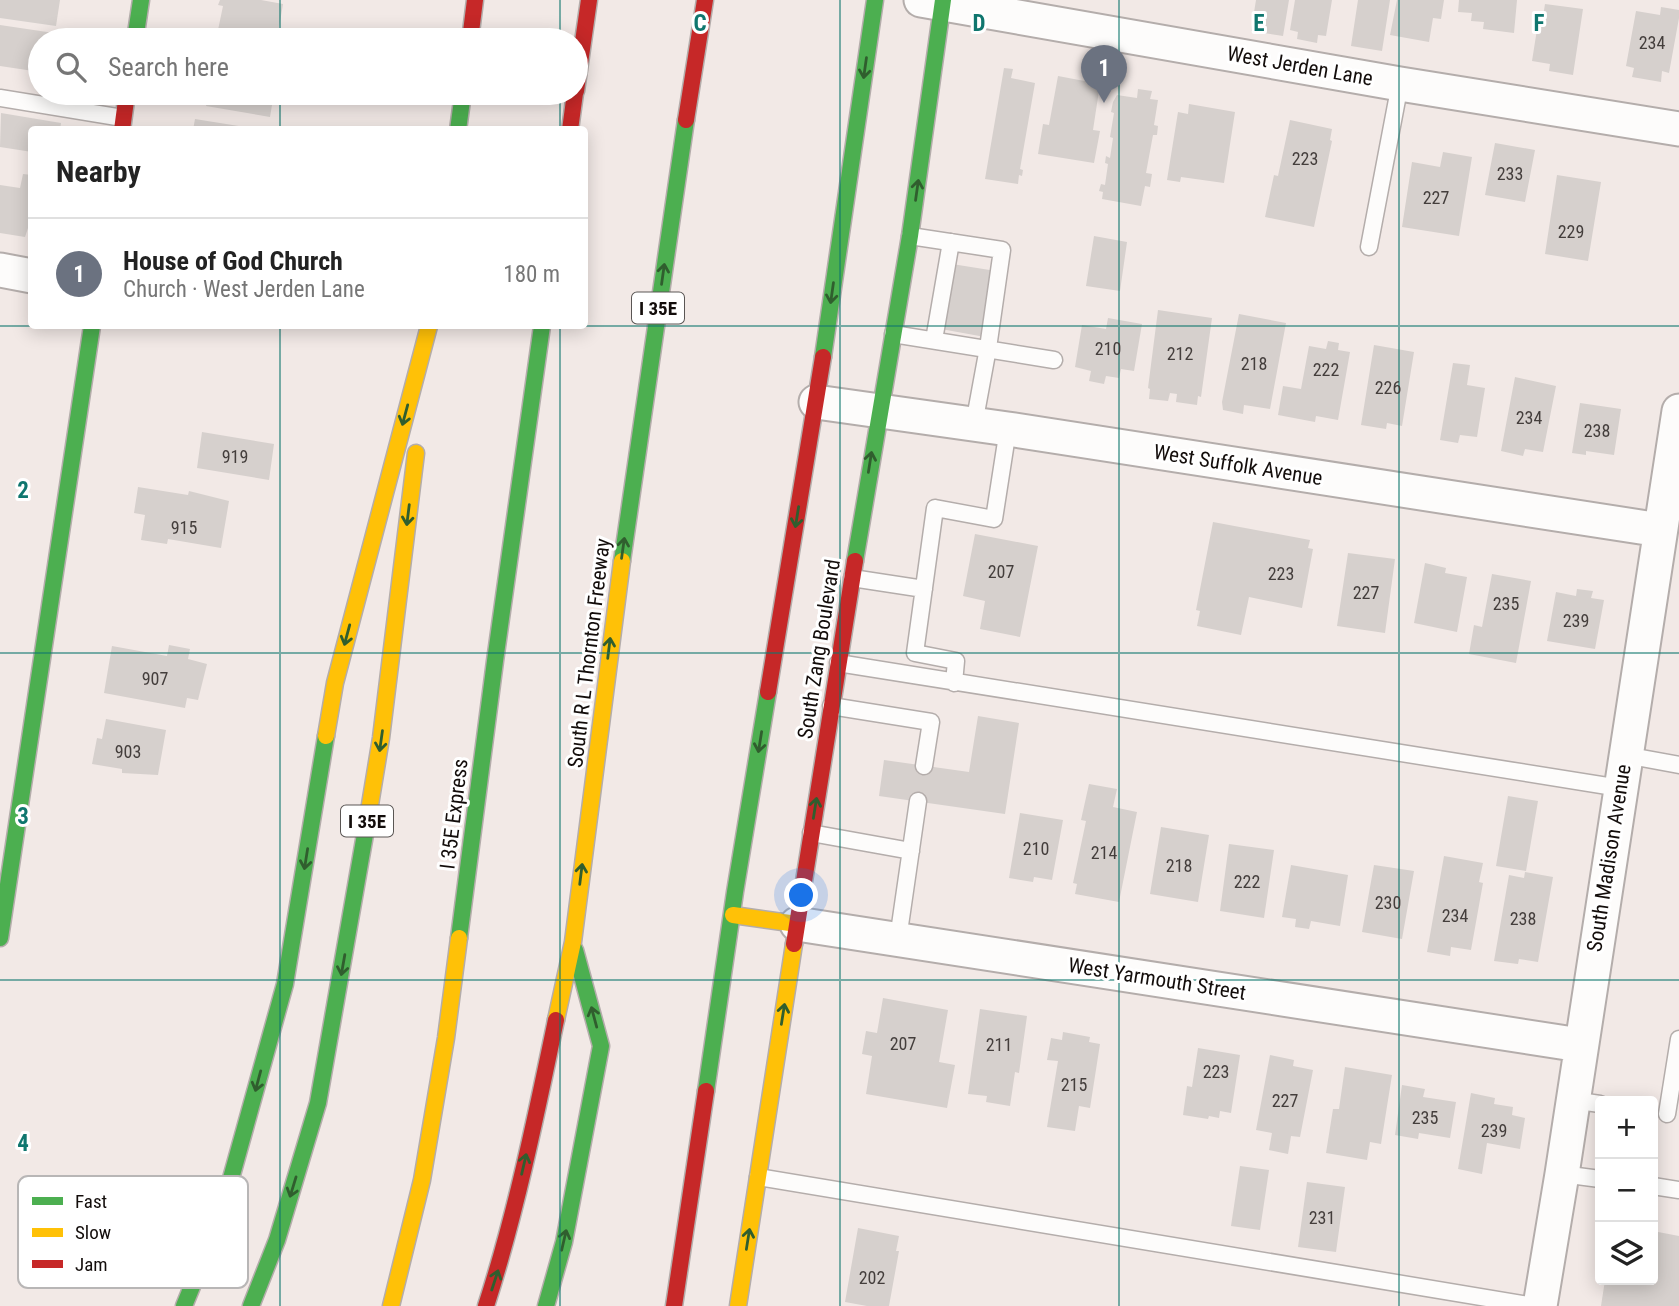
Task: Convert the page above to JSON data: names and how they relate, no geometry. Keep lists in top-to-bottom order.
{
  "streets": {
    "main road": [
      "I 35E",
      "South Zang Boulevard",
      "South R L Thornton Freeway",
      "I 35E Express",
      "West Yarmouth Street"
    ],
    "street": ["West Jerden Lane", "West Suffolk Avenue", "South Madison Avenue"]
  },
  "crossings": [
    ["West Jerden Lane", "South Zang Boulevard"],
    ["West Suffolk Avenue", "South Zang Boulevard"],
    ["West Suffolk Avenue", "South Madison Avenue"],
    ["South Zang Boulevard", "West Yarmouth Street"],
    ["South Madison Avenue", "West Yarmouth Street"]
  ],
  "house_numbers": [
    "234",
    "223",
    "233",
    "227",
    "229",
    "210",
    "212",
    "218",
    "222",
    "226",
    "234",
    "238",
    "919",
    "915",
    "207",
    "223",
    "227",
    "235",
    "239",
    "907",
    "903",
    "210",
    "214",
    "218",
    "222",
    "230",
    "234",
    "238",
    "207",
    "211",
    "223",
    "215",
    "227",
    "235",
    "239",
    "231",
    "202"
  ],
  "legend": ["Fast", "Slow", "Jam"],
  "page": {
    "search": "Search here",
    "pins": "1",
    "heading": "Nearby",
    "list": [
      {
        "mark": "1",
        "name": "House of God Church",
        "note": "Church · West Jerden Lane",
        "value": "180 m"
      }
    ],
    "map_buttons": ["+", "−"]
  },
  "grid": {
    "columns": [
      "C",
      "D",
      "E",
      "F"
    ],
    "rows": ["2", "3", "4"]
  }
}
